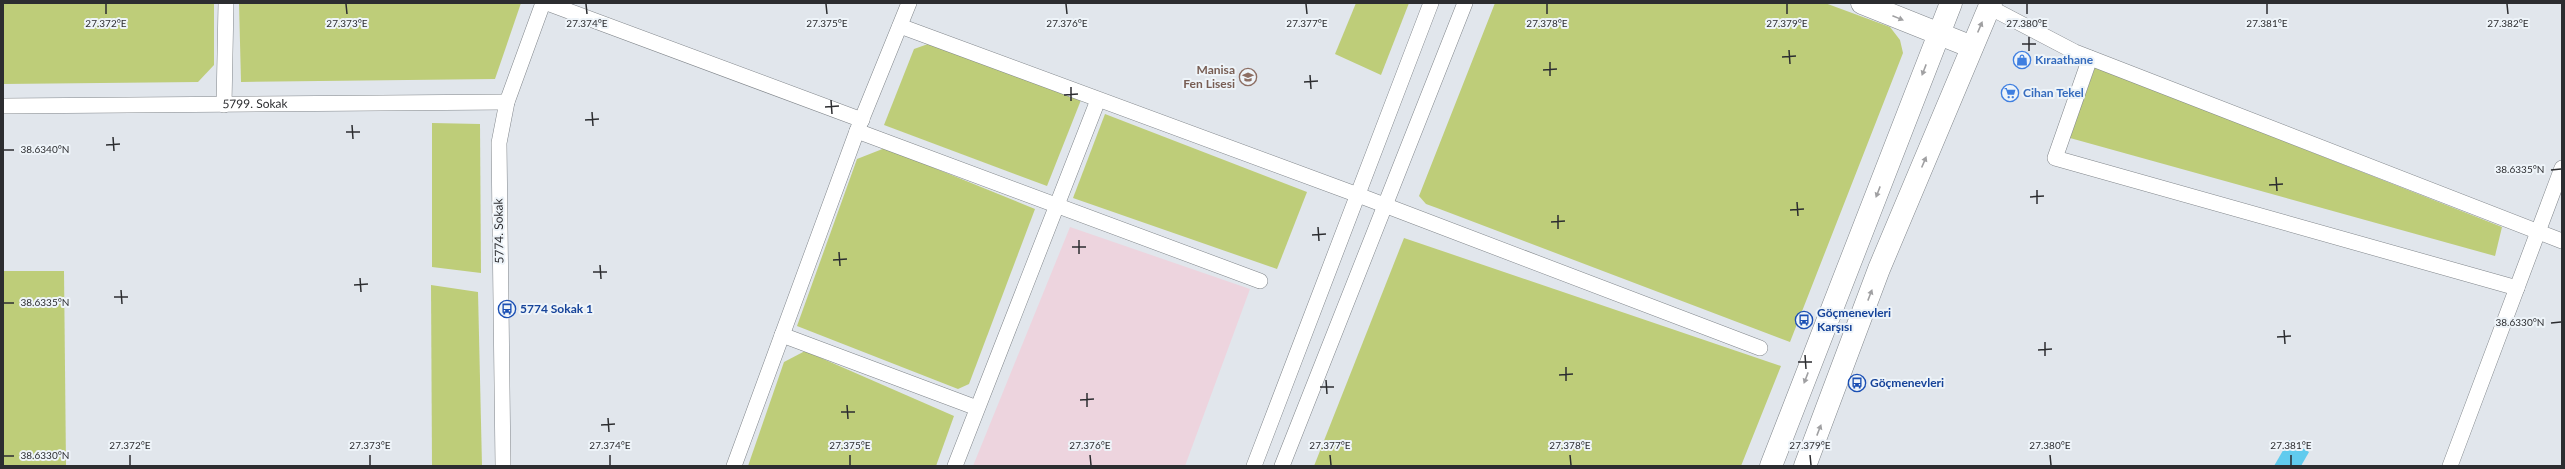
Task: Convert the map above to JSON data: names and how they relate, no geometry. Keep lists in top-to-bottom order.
{
  "streets": {
    "street": ["5799. Sokak", "5774. Sokak"]
  },
  "crossings": [
    ["5799. Sokak", "5774. Sokak"]
  ],
  "places": {
    "shop": ["Kıraathane"],
    "school or university": ["Manisa Fen Lisesi"],
    "supermarket": ["Cihan Tekel"],
    "bus stop": ["5774 Sokak 1", "Göçmenevleri Karşısı", "Göçmenevleri"]
  },
  "coordinates": [
    "27.372°E",
    "27.373°E",
    "27.374°E",
    "27.375°E",
    "27.376°E",
    "27.377°E",
    "27.378°E",
    "27.379°E",
    "27.380°E",
    "27.381°E",
    "27.382°E",
    "38.6340°N",
    "38.6335°N",
    "38.6330°N"
  ]
}
